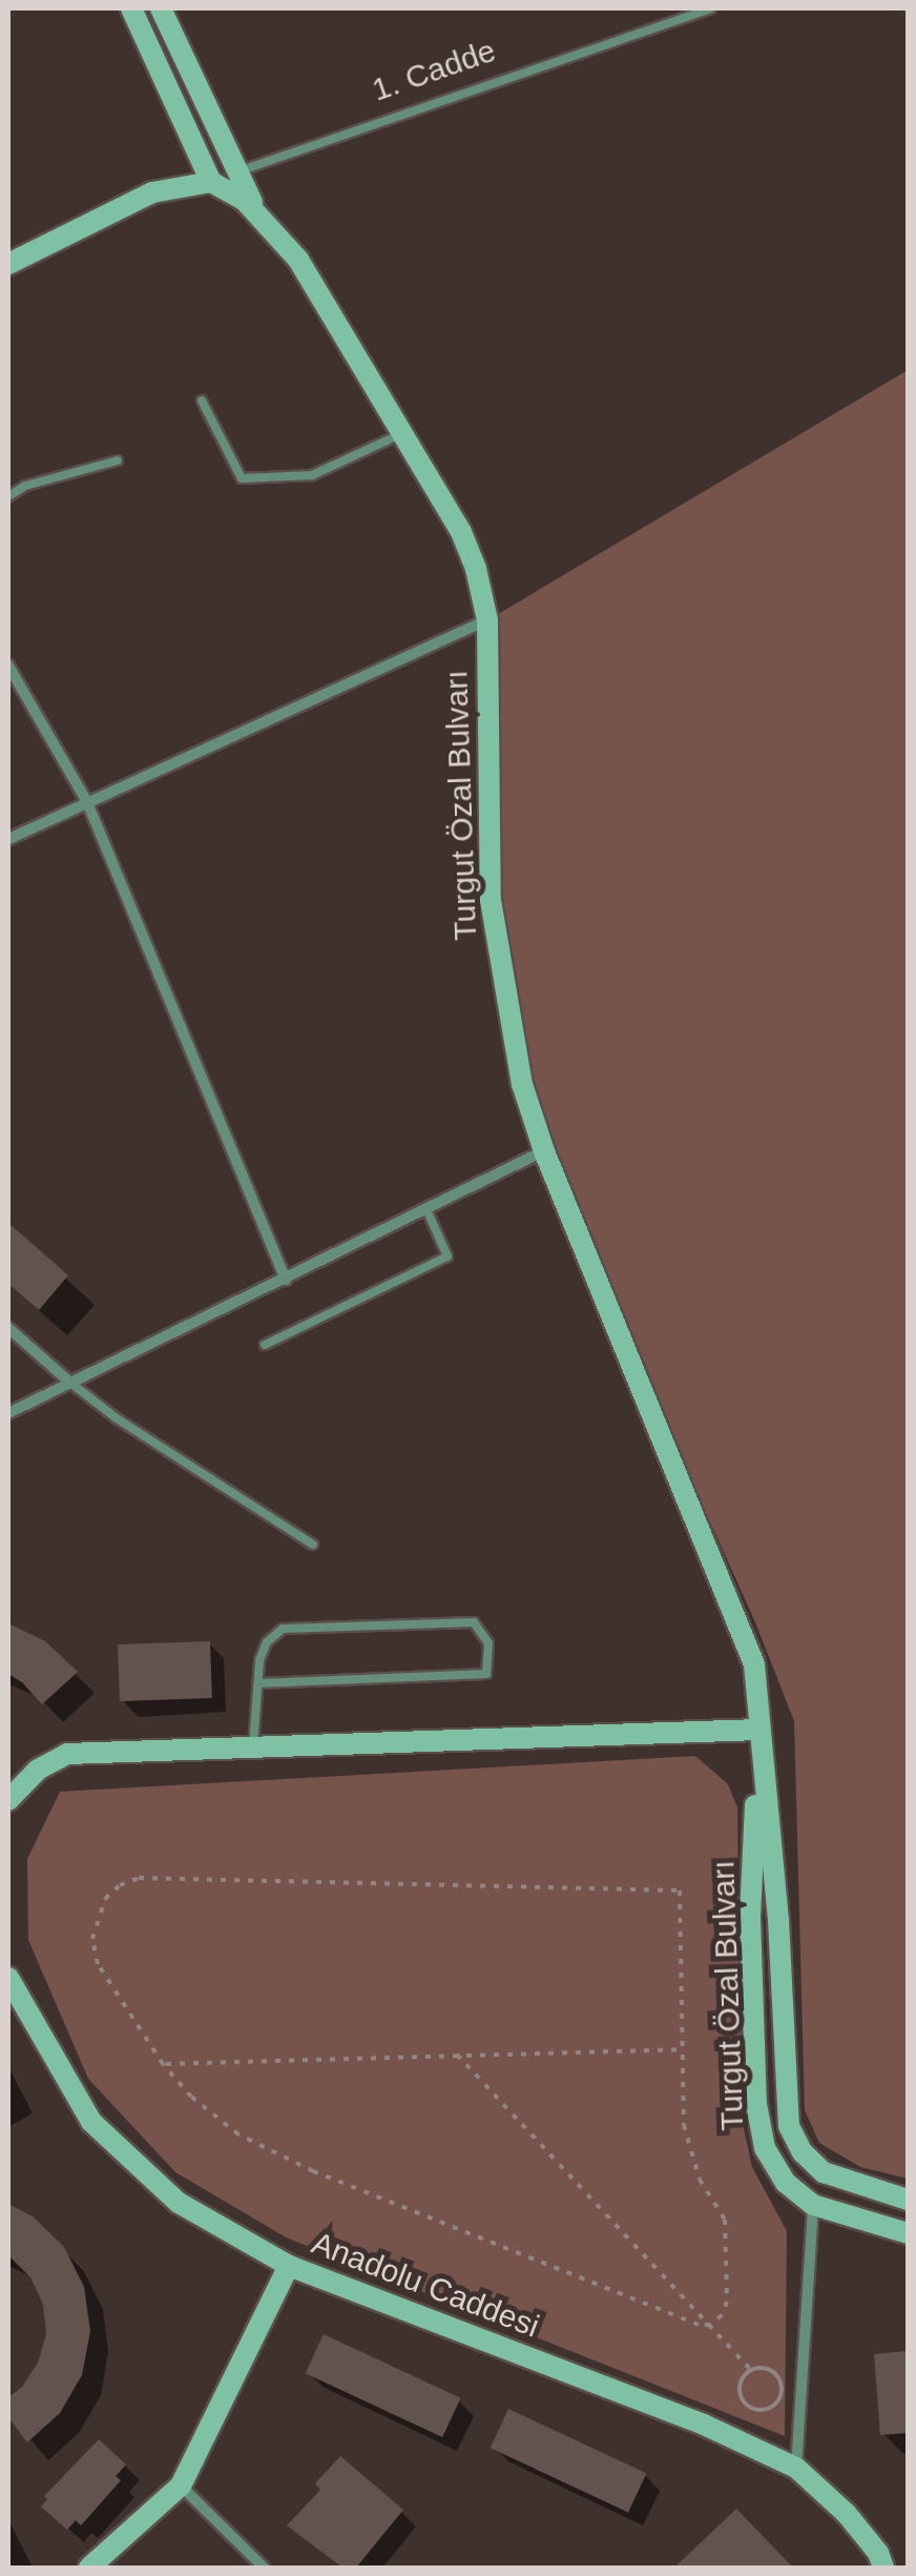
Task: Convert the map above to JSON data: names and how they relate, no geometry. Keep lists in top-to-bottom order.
{
  "streets": {
    "street": ["Turgut Özal Bulvarı", "Anadolu Caddesi"],
    "lane": ["1. Cadde"]
  },
  "crossings": [
    ["1. Cadde", "Turgut Özal Bulvarı"]
  ]
}
